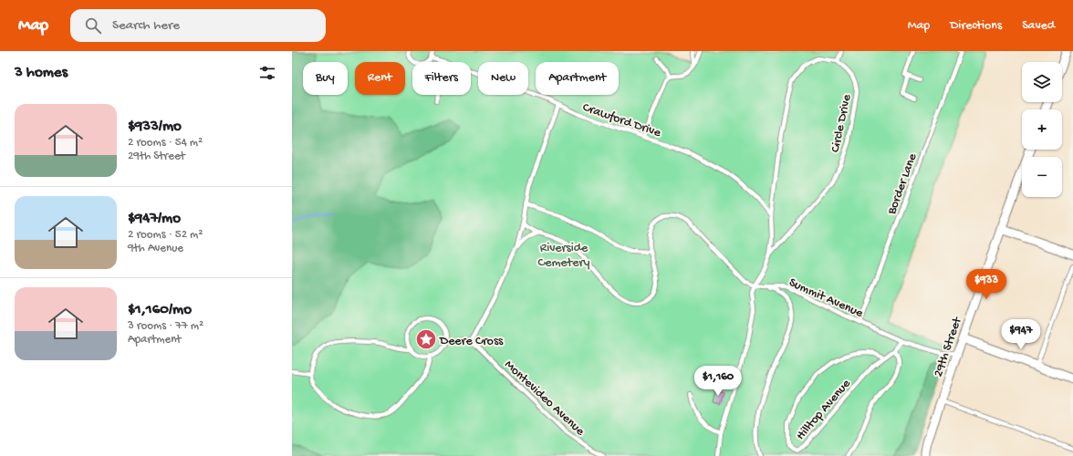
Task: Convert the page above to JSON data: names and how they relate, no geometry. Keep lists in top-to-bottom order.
{
  "streets": {
    "street": ["29th Street"],
    "lane": [
      "Crawford Drive",
      "Circle Drive",
      "Border Lane",
      "Summit Avenue",
      "Montevideo Avenue",
      "Hilltop Avenue"
    ]
  },
  "crossings": [
    ["Border Lane", "Summit Avenue"],
    ["Summit Avenue", "29th Street"],
    ["Summit Avenue", "Hilltop Avenue"]
  ],
  "parks": ["Riverside Cemetery"],
  "places": {
    "place": ["Deere Cross"]
  },
  "page": {
    "header": "Map",
    "search": "Search here",
    "nav": ["Map", "Directions", "Saved"],
    "heading": "3 homes",
    "map_buttons": ["+", "−"],
    "chip": [
      "Buy",
      "Rent",
      "Filters",
      "New",
      "Apartment"
    ],
    "list": [
      {
        "name": "$933/mo",
        "note": "2 rooms · 54 m² · 29th Street"
      },
      {
        "name": "$947/mo",
        "note": "2 rooms · 52 m² · 9th Avenue"
      },
      {
        "name": "$1,160/mo",
        "note": "3 rooms · 77 m² · Apartment"
      }
    ],
    "price": ["$933", "$947", "$1,160"]
  }
}
